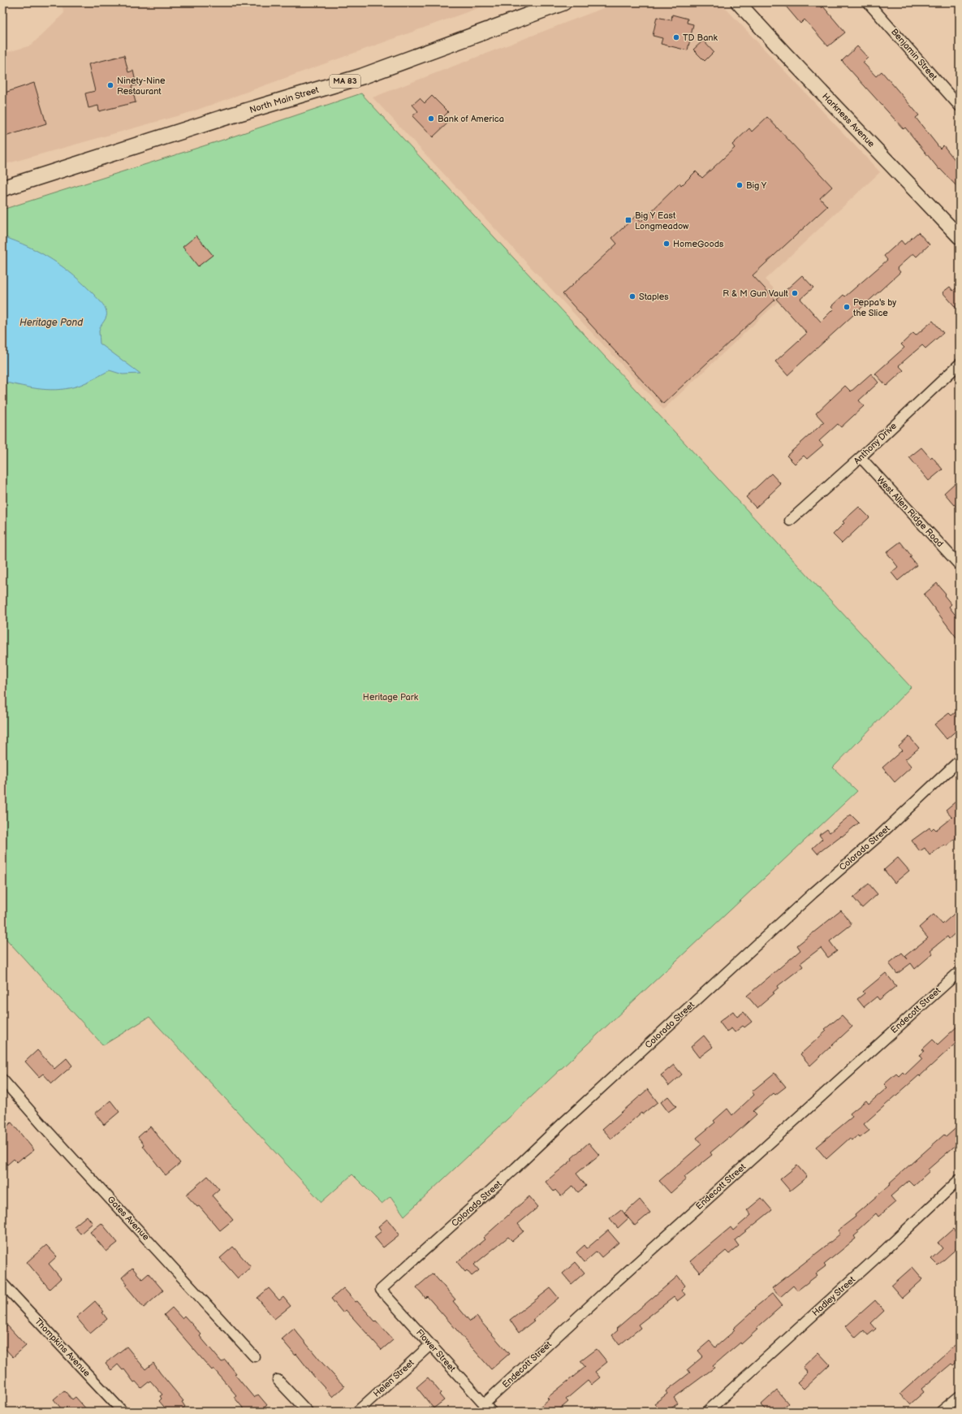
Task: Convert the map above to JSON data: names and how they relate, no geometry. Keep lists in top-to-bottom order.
{
  "streets": {
    "main road": ["MA 83", "North Main Street", "Harkness Avenue"],
    "street": [
      "Benjamin Street",
      "Anthony Drive",
      "West Allen Ridge Road",
      "Colorado Street",
      "Endecott Street",
      "Gates Avenue",
      "Hadley Street",
      "Thompkins Avenue",
      "Flower Street",
      "Helen Street"
    ]
  },
  "crossings": [
    ["Anthony Drive", "West Allen Ridge Road"],
    ["Colorado Street", "Flower Street"],
    ["Endecott Street", "Flower Street"],
    ["Flower Street", "Helen Street"]
  ],
  "water": ["Heritage Pond"],
  "parks": ["Heritage Park"],
  "places": {
    "other": [
      "TD Bank",
      "Ninety-Nine Restaurant",
      "Bank of America",
      "Big Y",
      "HomeGoods",
      "R & M Gun Vault",
      "Staples",
      "Peppa's by the Slice"
    ],
    "transit": ["Big Y East Longmeadow"]
  }
}
